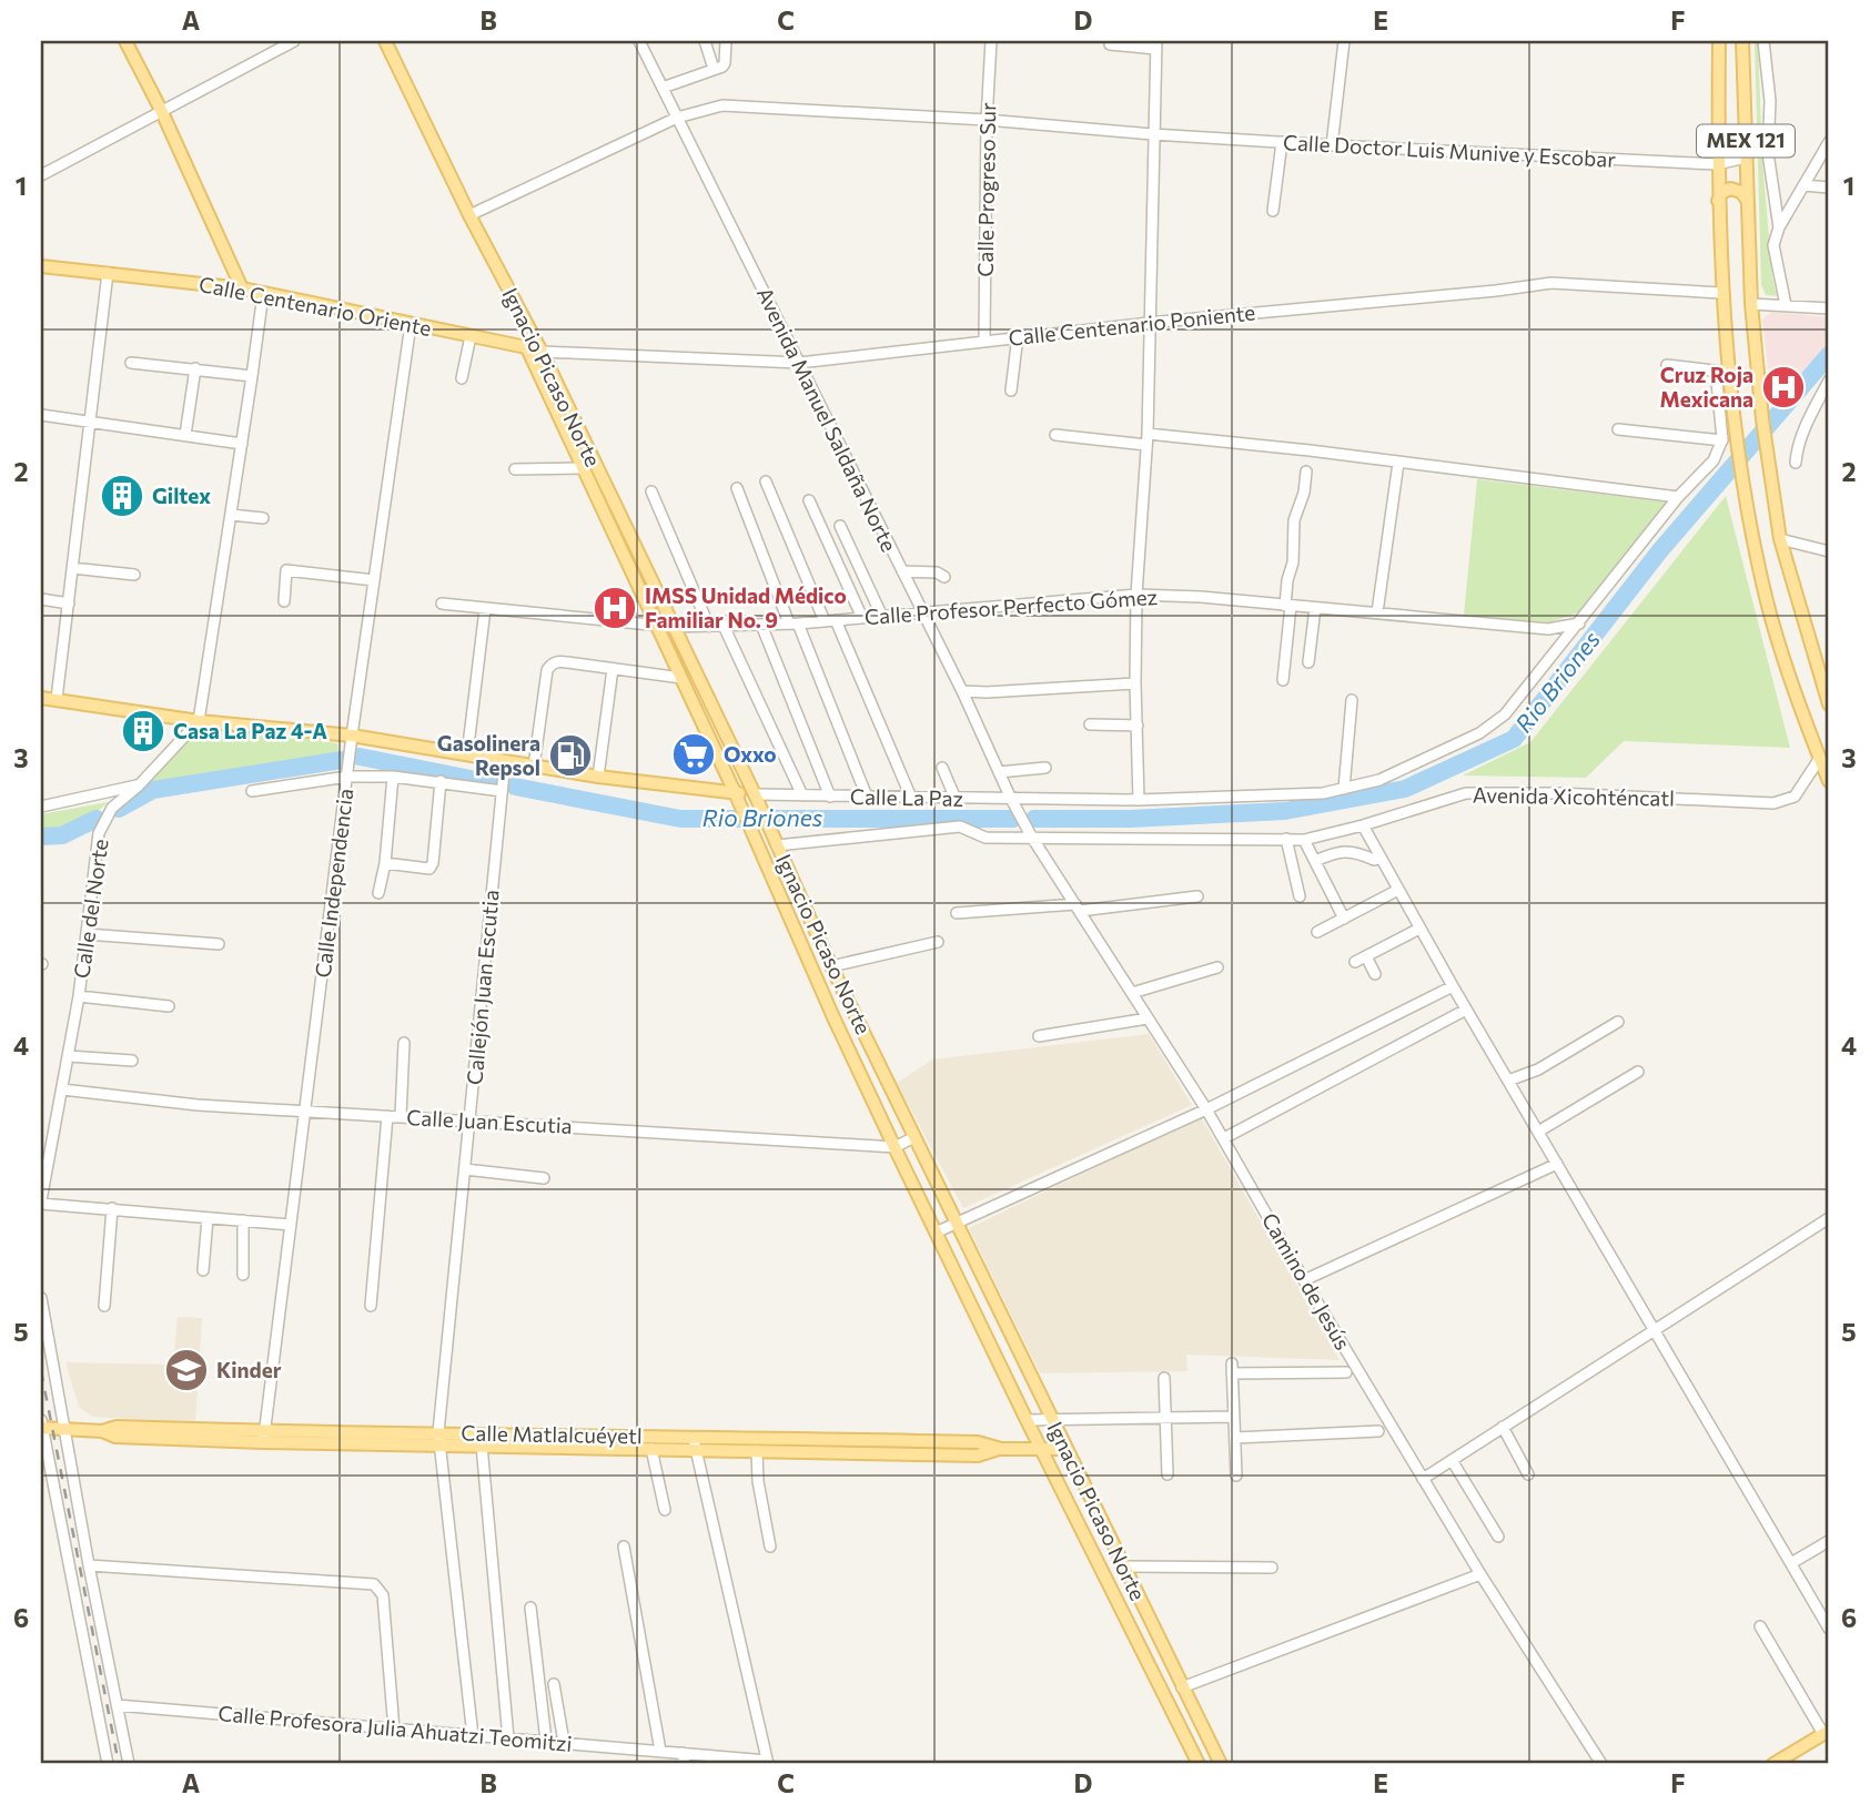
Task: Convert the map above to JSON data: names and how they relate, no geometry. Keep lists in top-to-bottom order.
{
  "streets": {
    "main road": [
      "MEX 121",
      "Calle Centenario Oriente",
      "Ignacio Picaso Norte",
      "Calle La Paz",
      "Calle Matlalcuéyetl"
    ],
    "street": [
      "Calle Doctor Luis Munive y Escobar",
      "Calle Progreso Sur",
      "Calle Centenario Poniente",
      "Avenida Manuel Saldaña Norte",
      "Calle Profesor Perfecto Gómez",
      "Avenida Xicohténcatl",
      "Calle Independencia",
      "Calle del Norte",
      "Callejón Juan Escutia",
      "Calle Juan Escutia",
      "Camino de Jesús",
      "Calle Profesora Julia Ahuatzi Teomitzi"
    ]
  },
  "crossings": [
    ["MEX 121", "Calle Doctor Luis Munive y Escobar"],
    ["MEX 121", "Calle Centenario Poniente"],
    ["MEX 121", "Avenida Xicohténcatl"],
    ["Calle Doctor Luis Munive y Escobar", "Calle Progreso Sur"],
    ["Calle Doctor Luis Munive y Escobar", "Ignacio Picaso Norte"],
    ["Calle Doctor Luis Munive y Escobar", "Avenida Manuel Saldaña Norte"],
    ["Calle Progreso Sur", "Calle Centenario Poniente"],
    ["Calle Centenario Oriente", "Calle Centenario Poniente"],
    ["Calle Centenario Oriente", "Ignacio Picaso Norte"],
    ["Calle Centenario Oriente", "Calle Independencia"],
    ["Calle Centenario Poniente", "Ignacio Picaso Norte"],
    ["Calle Centenario Poniente", "Avenida Manuel Saldaña Norte"],
    ["Ignacio Picaso Norte", "Calle Profesor Perfecto Gómez"],
    ["Ignacio Picaso Norte", "Avenida Xicohténcatl"],
    ["Ignacio Picaso Norte", "Calle La Paz"],
    ["Ignacio Picaso Norte", "Calle Juan Escutia"],
    ["Ignacio Picaso Norte", "Calle Matlalcuéyetl"],
    ["Avenida Manuel Saldaña Norte", "Calle Profesor Perfecto Gómez"],
    ["Avenida Manuel Saldaña Norte", "Calle La Paz"],
    ["Avenida Manuel Saldaña Norte", "Camino de Jesús"],
    ["Calle Profesor Perfecto Gómez", "Calle La Paz"],
    ["Avenida Xicohténcatl", "Camino de Jesús"],
    ["Calle La Paz", "Calle Independencia"],
    ["Calle La Paz", "Calle del Norte"],
    ["Calle La Paz", "Callejón Juan Escutia"],
    ["Calle La Paz", "Camino de Jesús"],
    ["Calle Independencia", "Calle Juan Escutia"],
    ["Calle Independencia", "Calle Matlalcuéyetl"],
    ["Calle del Norte", "Calle Juan Escutia"],
    ["Callejón Juan Escutia", "Calle Juan Escutia"],
    ["Callejón Juan Escutia", "Calle Matlalcuéyetl"],
    ["Callejón Juan Escutia", "Calle Profesora Julia Ahuatzi Teomitzi"]
  ],
  "water": ["Rio Briones"],
  "places": {
    "hospital": ["Cruz Roja Mexicana", "IMSS Unidad Médico Familiar No. 9"],
    "building": ["Giltex", "Casa La Paz 4-A"],
    "supermarket": ["Oxxo"],
    "fuel station": ["Gasolinera Repsol"],
    "school or university": ["Kinder"]
  },
  "grid": {
    "columns": [
      "A",
      "B",
      "C",
      "D",
      "E",
      "F"
    ],
    "rows": [
      "1",
      "2",
      "3",
      "4",
      "5",
      "6"
    ]
  }
}
